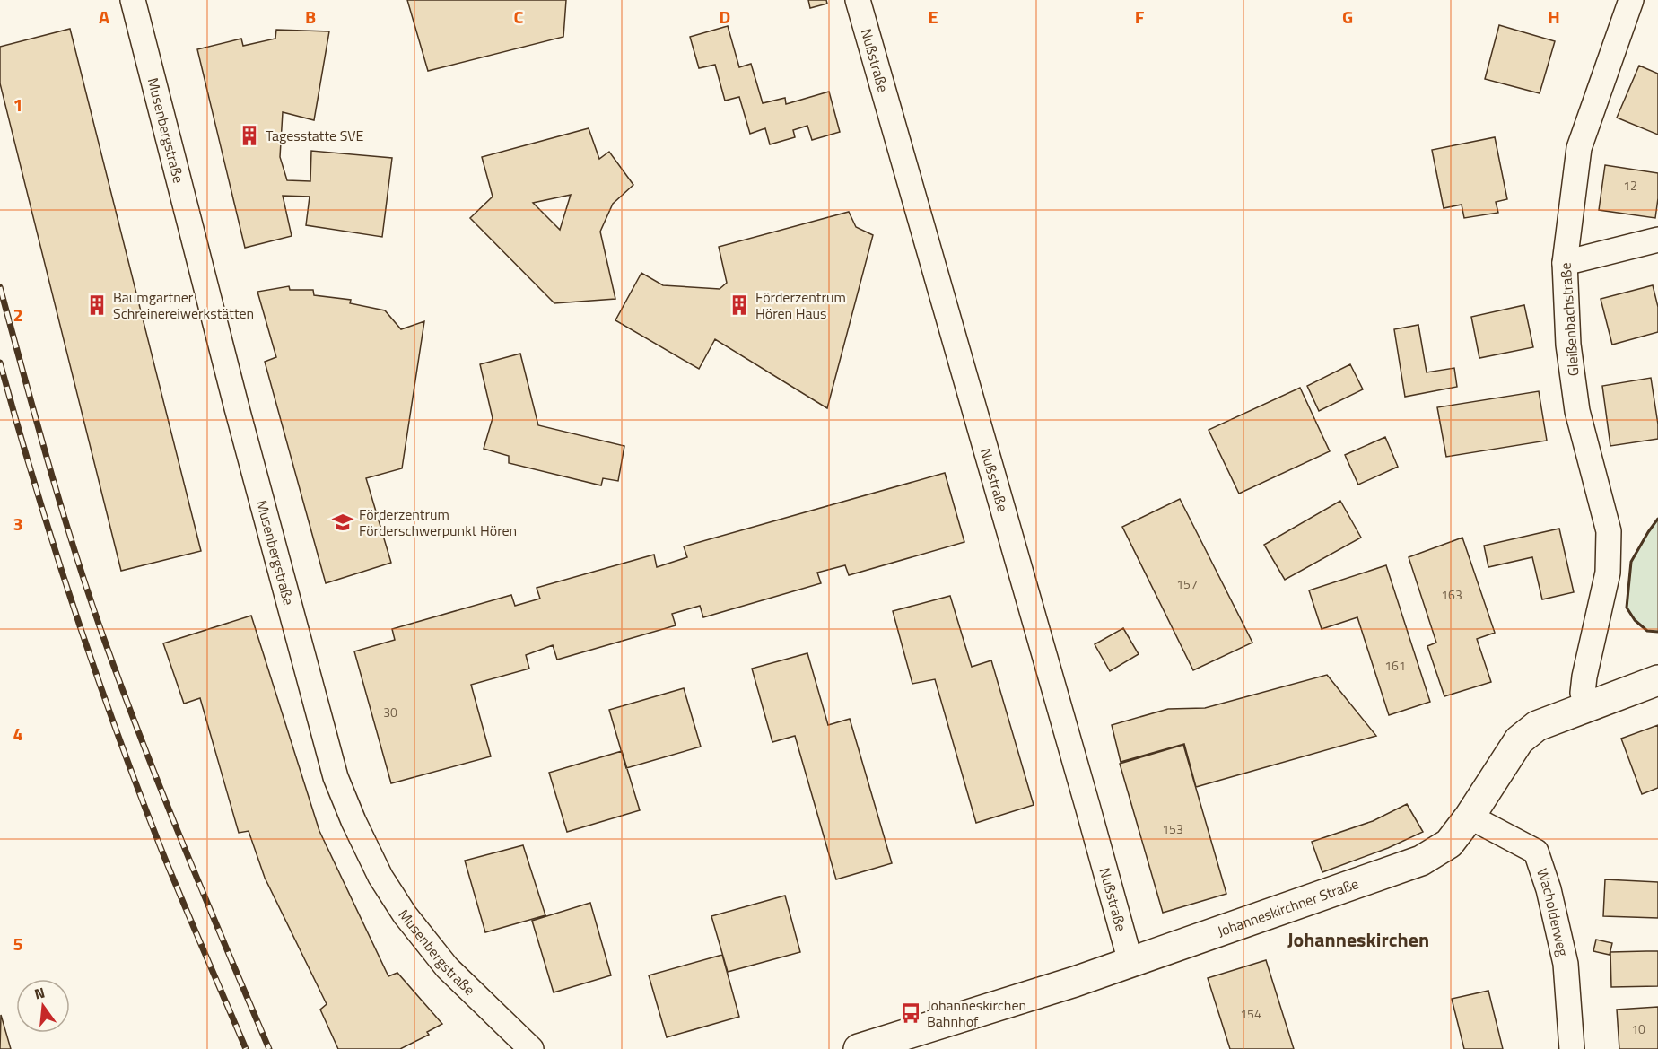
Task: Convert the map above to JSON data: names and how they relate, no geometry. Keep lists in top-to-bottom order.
{
  "streets": {
    "street": [
      "Nußstraße",
      "Musenbergstraße",
      "Gleißenbachstraße",
      "Johanneskirchner Straße",
      "Wacholderweg"
    ]
  },
  "crossings": [
    ["Nußstraße", "Johanneskirchner Straße"],
    ["Gleißenbachstraße", "Johanneskirchner Straße"],
    ["Johanneskirchner Straße", "Wacholderweg"]
  ],
  "districts": ["Johanneskirchen"],
  "places": {
    "building": ["Tagesstatte SVE", "Baumgartner Schreinereiwerkstätten", "Förderzentrum Hören Haus"],
    "school or university": ["Förderzentrum Förderschwerpunkt Hören"],
    "bus stop": ["Johanneskirchen Bahnhof"]
  },
  "house_numbers": [
    "12",
    "157",
    "163",
    "161",
    "30",
    "153",
    "154",
    "10"
  ],
  "north": "top",
  "grid": {
    "columns": [
      "A",
      "B",
      "C",
      "D",
      "E",
      "F",
      "G",
      "H"
    ],
    "rows": [
      "1",
      "2",
      "3",
      "4",
      "5"
    ]
  }
}
